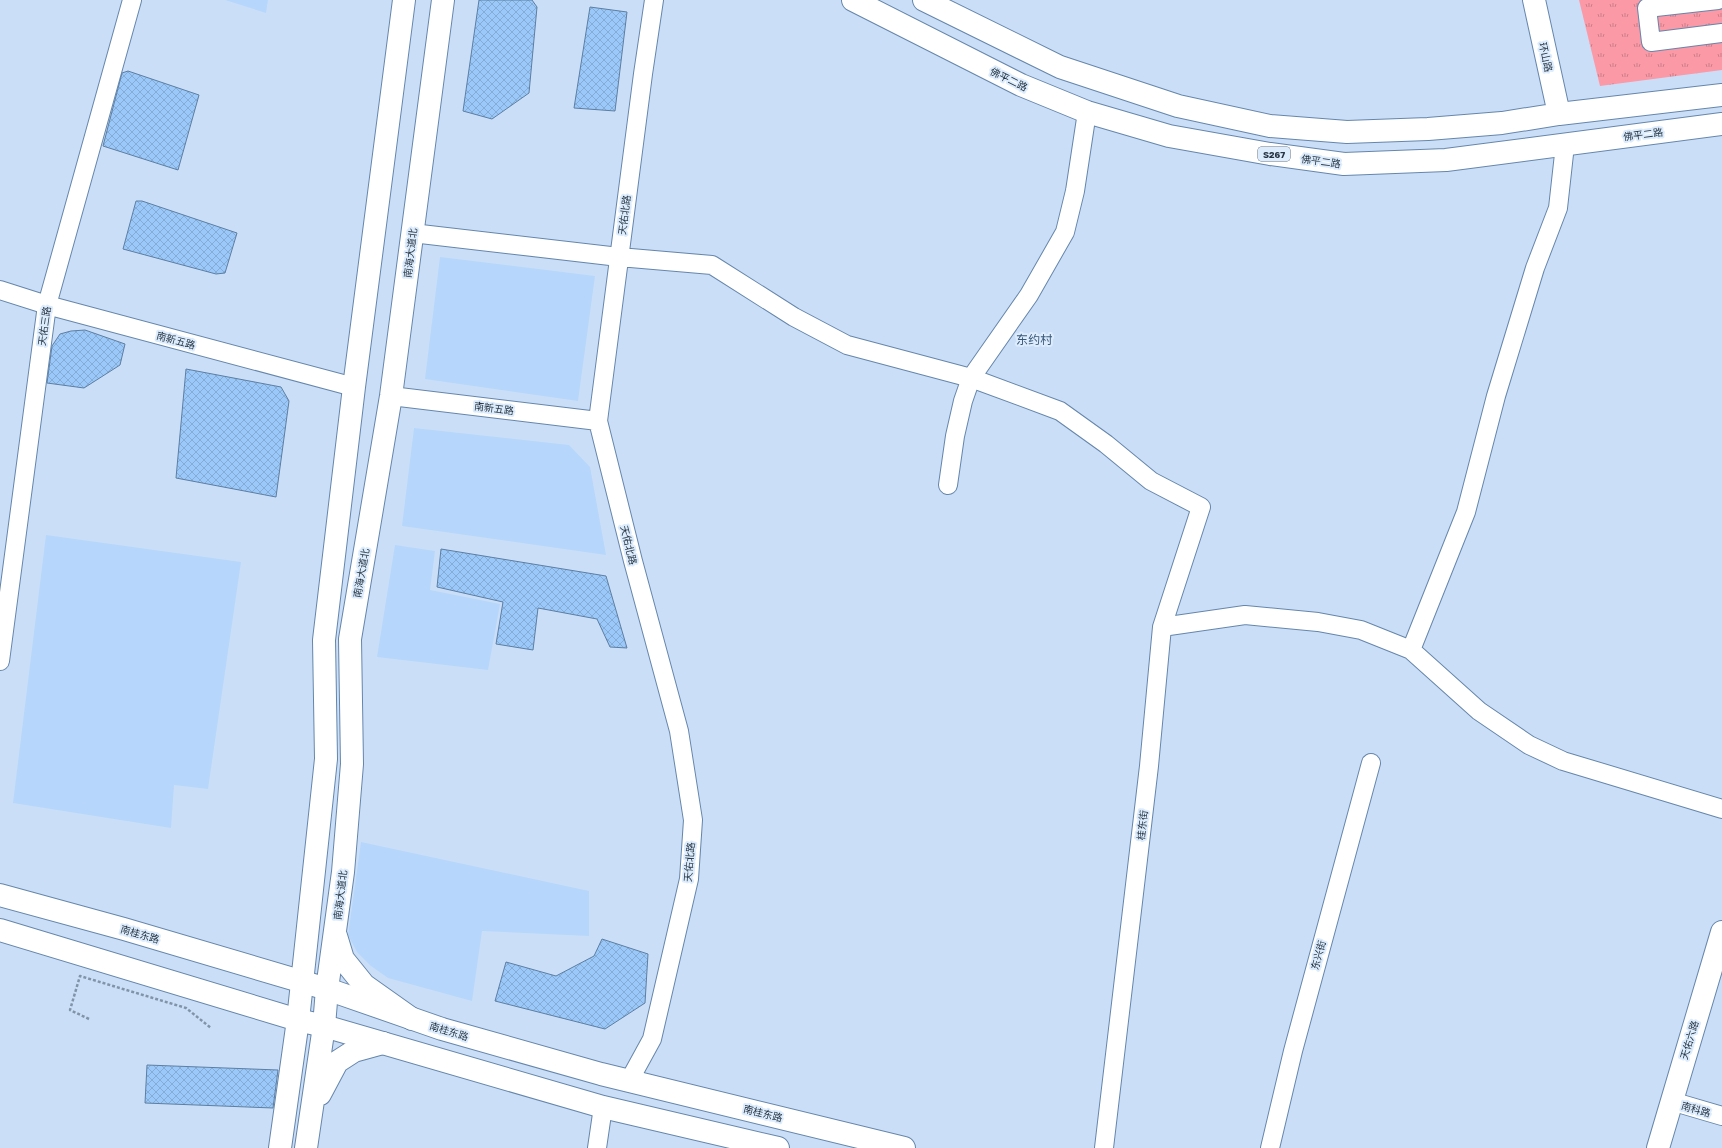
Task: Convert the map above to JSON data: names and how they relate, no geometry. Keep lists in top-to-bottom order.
{
  "streets": {
    "main road": [
      "环山路",
      "佛平二路",
      "S267",
      "南海大道北",
      "南桂东路",
      "天佑六路"
    ],
    "street": [
      "天佑北路",
      "天佑三路",
      "南新五路",
      "桂东街",
      "东兴街",
      "南科路"
    ]
  },
  "crossings": [
    ["天佑北路", "南新五路"],
    ["天佑北路", "南桂东路"],
    ["南海大道北", "南新五路"],
    ["南海大道北", "南桂东路"],
    ["天佑三路", "南新五路"],
    ["天佑六路", "南科路"]
  ],
  "districts": ["东约村"]
}
